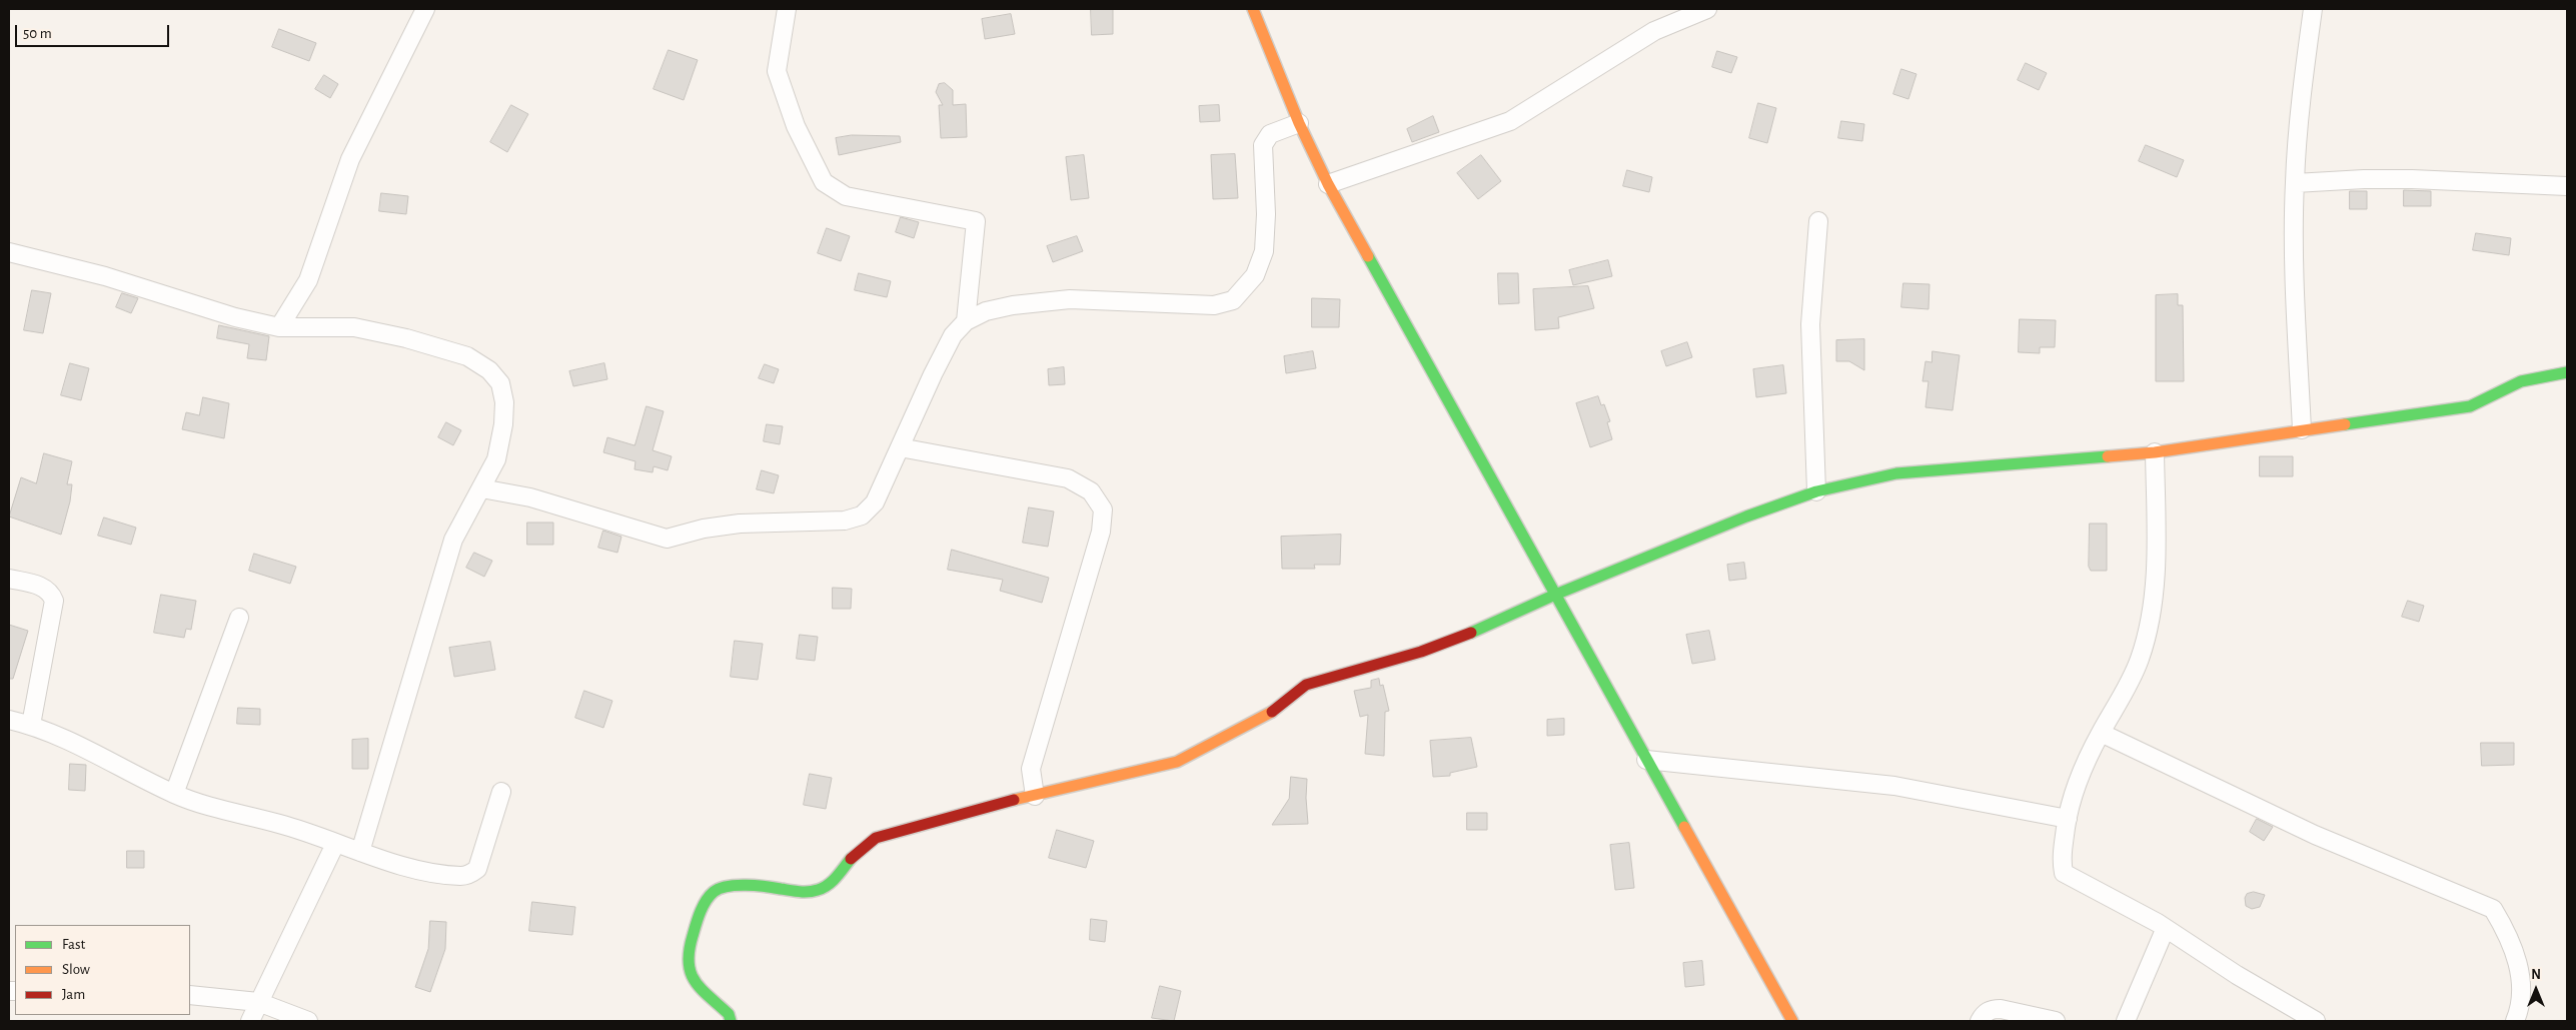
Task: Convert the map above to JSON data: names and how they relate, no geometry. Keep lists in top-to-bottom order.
{
  "legend": ["Fast", "Slow", "Jam"],
  "scale_bar": "50 m",
  "north": "top"
}
